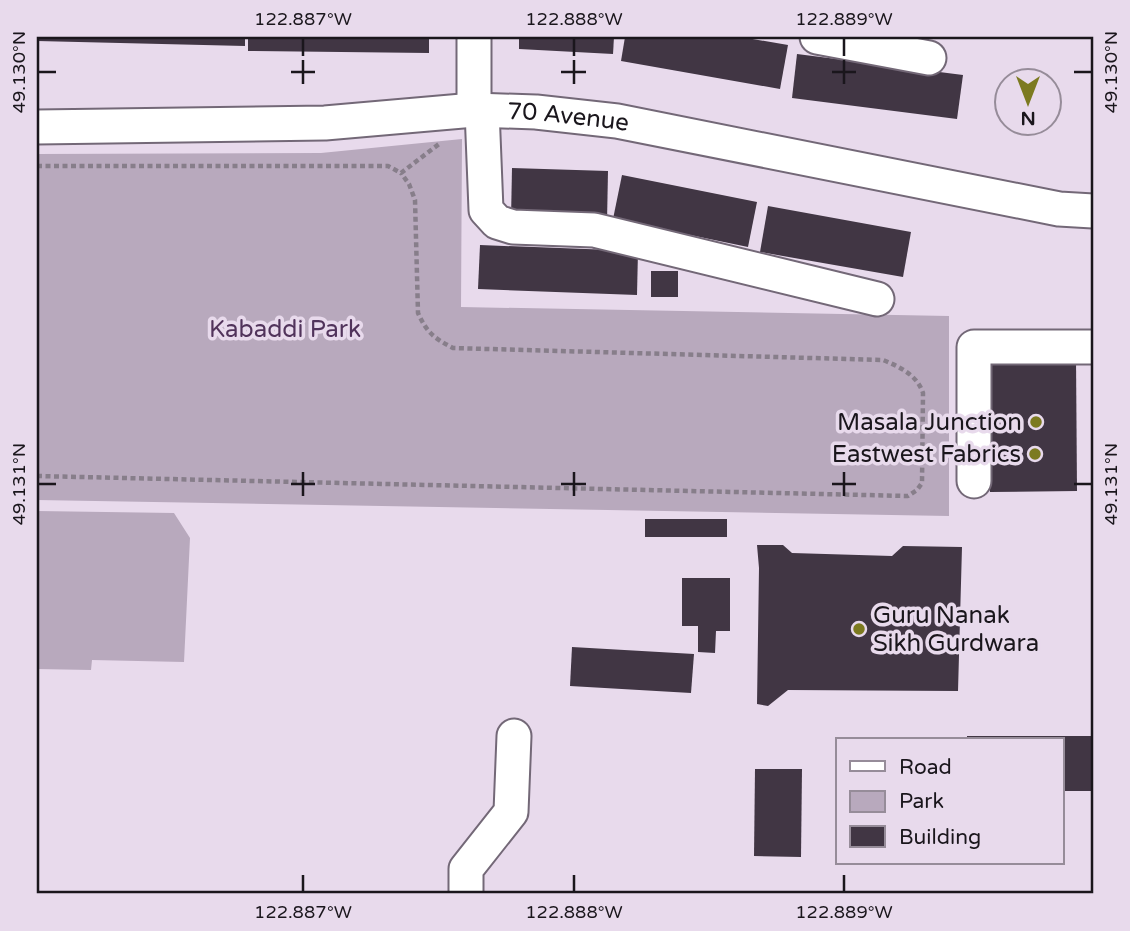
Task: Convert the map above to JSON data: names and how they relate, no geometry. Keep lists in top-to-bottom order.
{
  "streets": {
    "street": ["70 Avenue"]
  },
  "parks": ["Kabaddi Park"],
  "places": ["Masala Junction", "Eastwest Fabrics", "Guru Nanak Sikh Gurdwara"],
  "legend": ["Road", "Park", "Building"],
  "north": "bottom",
  "coordinates": [
    "122.887°W",
    "122.888°W",
    "122.889°W",
    "49.130°N",
    "49.131°N"
  ]
}
